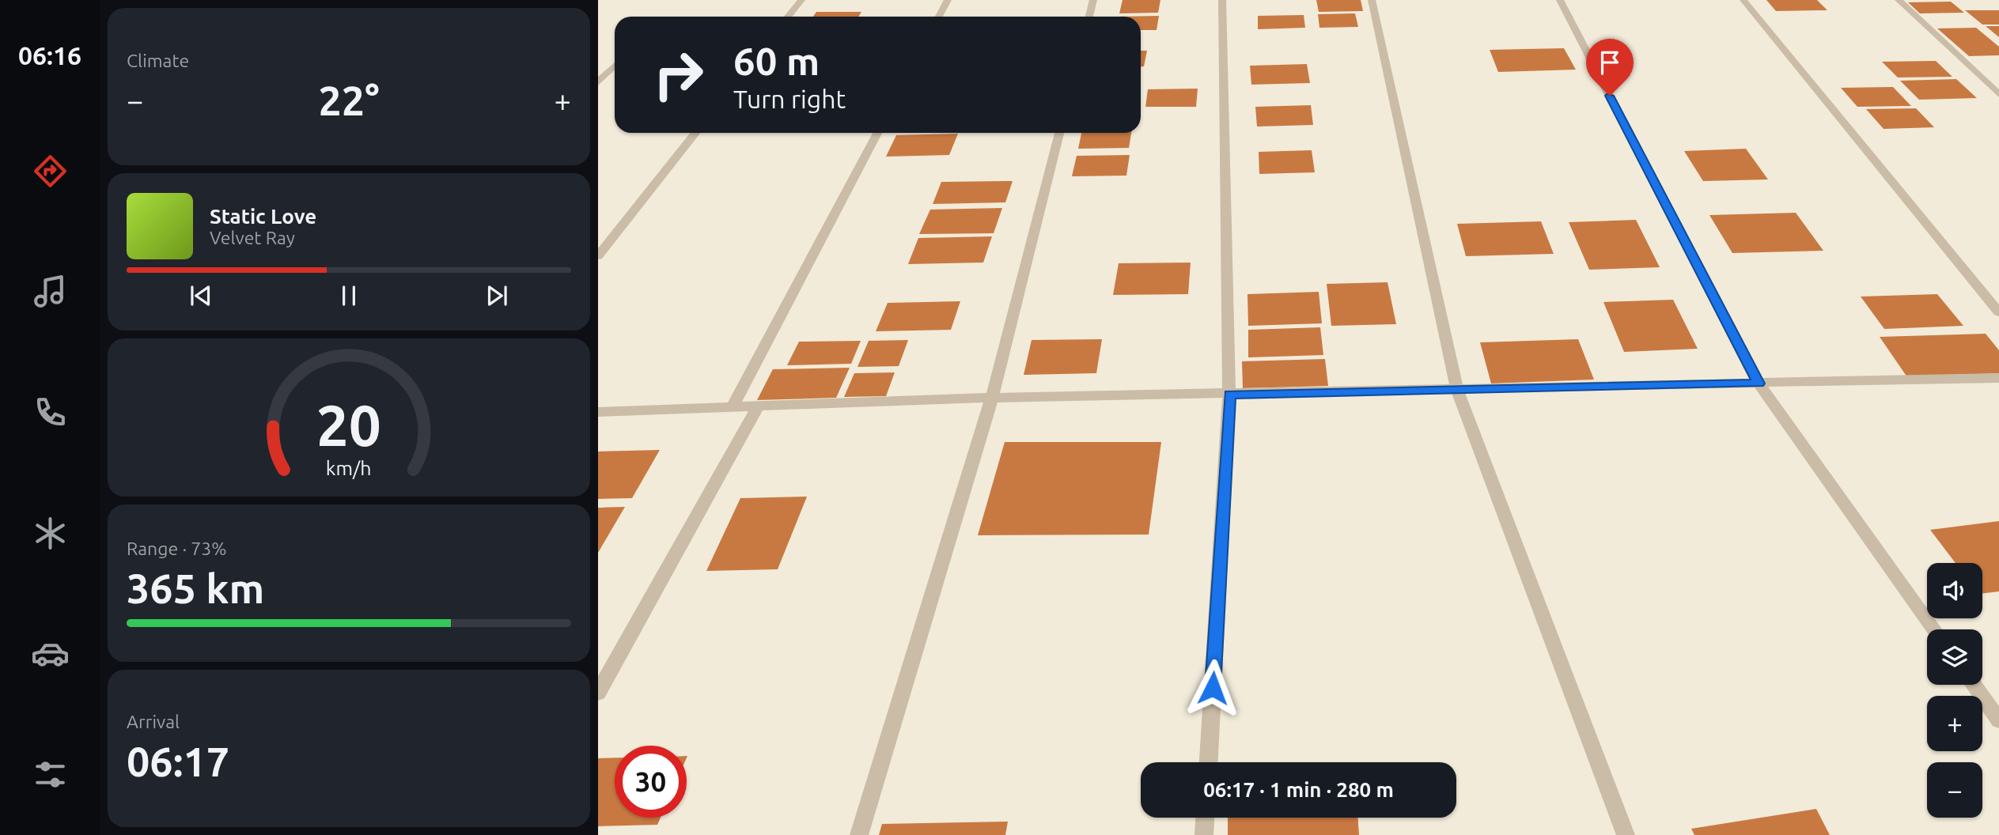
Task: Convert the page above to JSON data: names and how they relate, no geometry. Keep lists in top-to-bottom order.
{
  "page": {
    "tabs": "06:16",
    "tile": [
      "Climate",
      ["Range · 73%", "365 km"],
      ["Arrival", "06:17"]
    ],
    "turn": ["60 m", "Turn right"],
    "heat": ["−", "22°", "+"],
    "song": ["Static Love", "Velvet Ray"],
    "map_buttons": ["+", "−"],
    "limit": "30",
    "trip": "06:17 · 1 min · 280 m",
    "gauge": ["20", "km/h"]
  }
}
